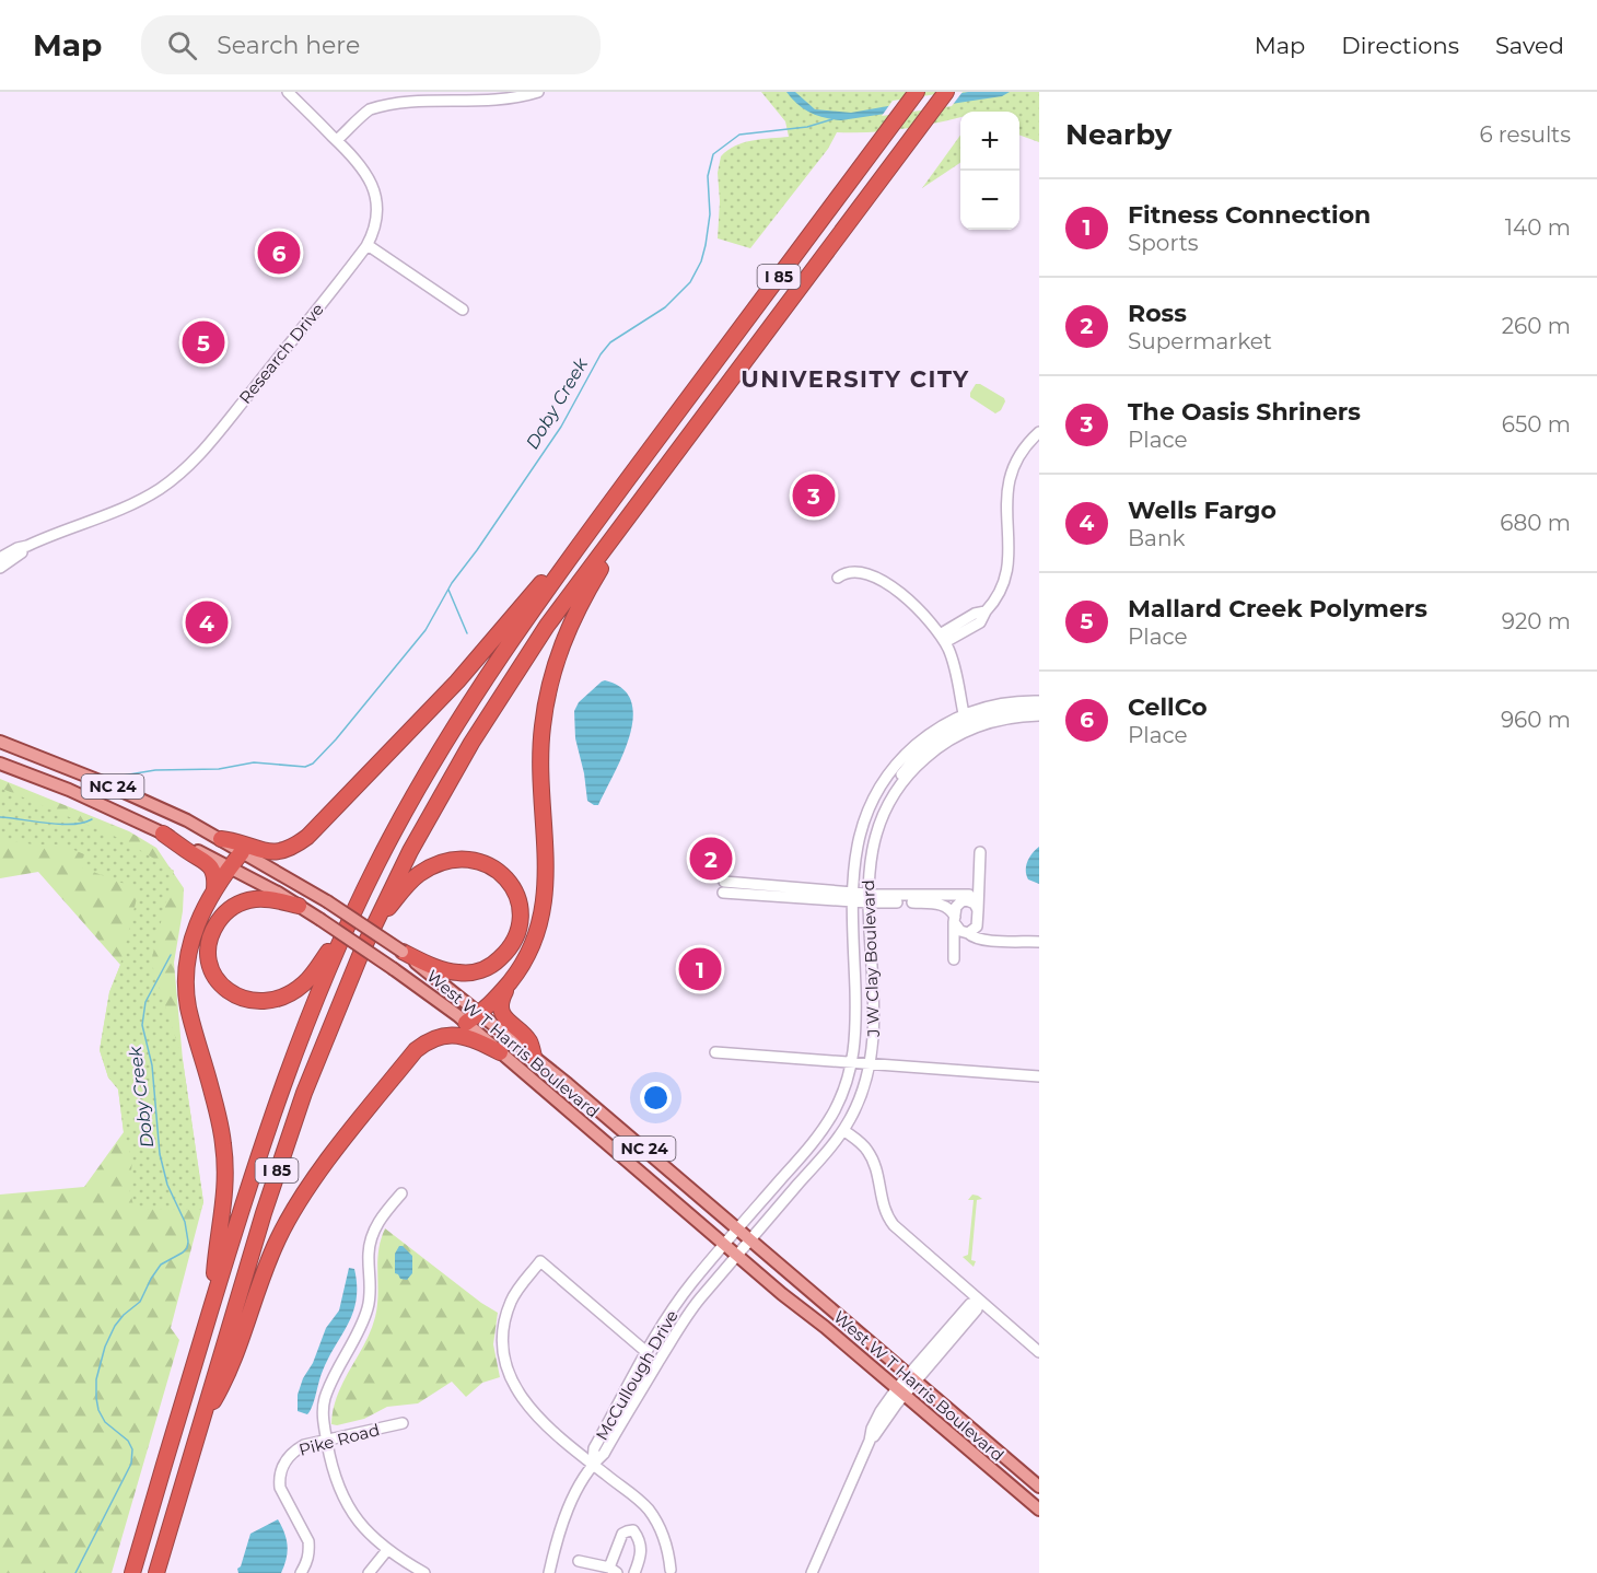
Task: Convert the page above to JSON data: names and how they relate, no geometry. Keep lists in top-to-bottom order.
{
  "streets": {
    "highway": ["I 85"],
    "main road": ["NC 24", "West W T Harris Boulevard"],
    "street": [
      "Research Drive",
      "J W Clay Boulevard",
      "McCullough Drive",
      "Pike Road"
    ]
  },
  "crossings": [
    ["J W Clay Boulevard", "West W T Harris Boulevard"],
    ["J W Clay Boulevard", "McCullough Drive"],
    ["West W T Harris Boulevard", "McCullough Drive"]
  ],
  "districts": ["UNIVERSITY CITY"],
  "water": ["Doby Creek"],
  "page": {
    "header": "Map",
    "search": "Search here",
    "nav": ["Map", "Directions", "Saved"],
    "heading": ["Nearby", "6 results"],
    "map_buttons": ["+", "−"],
    "list": [
      {
        "mark": "1",
        "name": "Fitness Connection",
        "note": "Sports",
        "value": "140 m"
      },
      {
        "mark": "2",
        "name": "Ross",
        "note": "Supermarket",
        "value": "260 m"
      },
      {
        "mark": "3",
        "name": "The Oasis Shriners",
        "note": "Place",
        "value": "650 m"
      },
      {
        "mark": "4",
        "name": "Wells Fargo",
        "note": "Bank",
        "value": "680 m"
      },
      {
        "mark": "5",
        "name": "Mallard Creek Polymers",
        "note": "Place",
        "value": "920 m"
      },
      {
        "mark": "6",
        "name": "CellCo",
        "note": "Place",
        "value": "960 m"
      }
    ],
    "pins": [
      "6",
      "5",
      "3",
      "4",
      "2",
      "1"
    ]
  }
}
